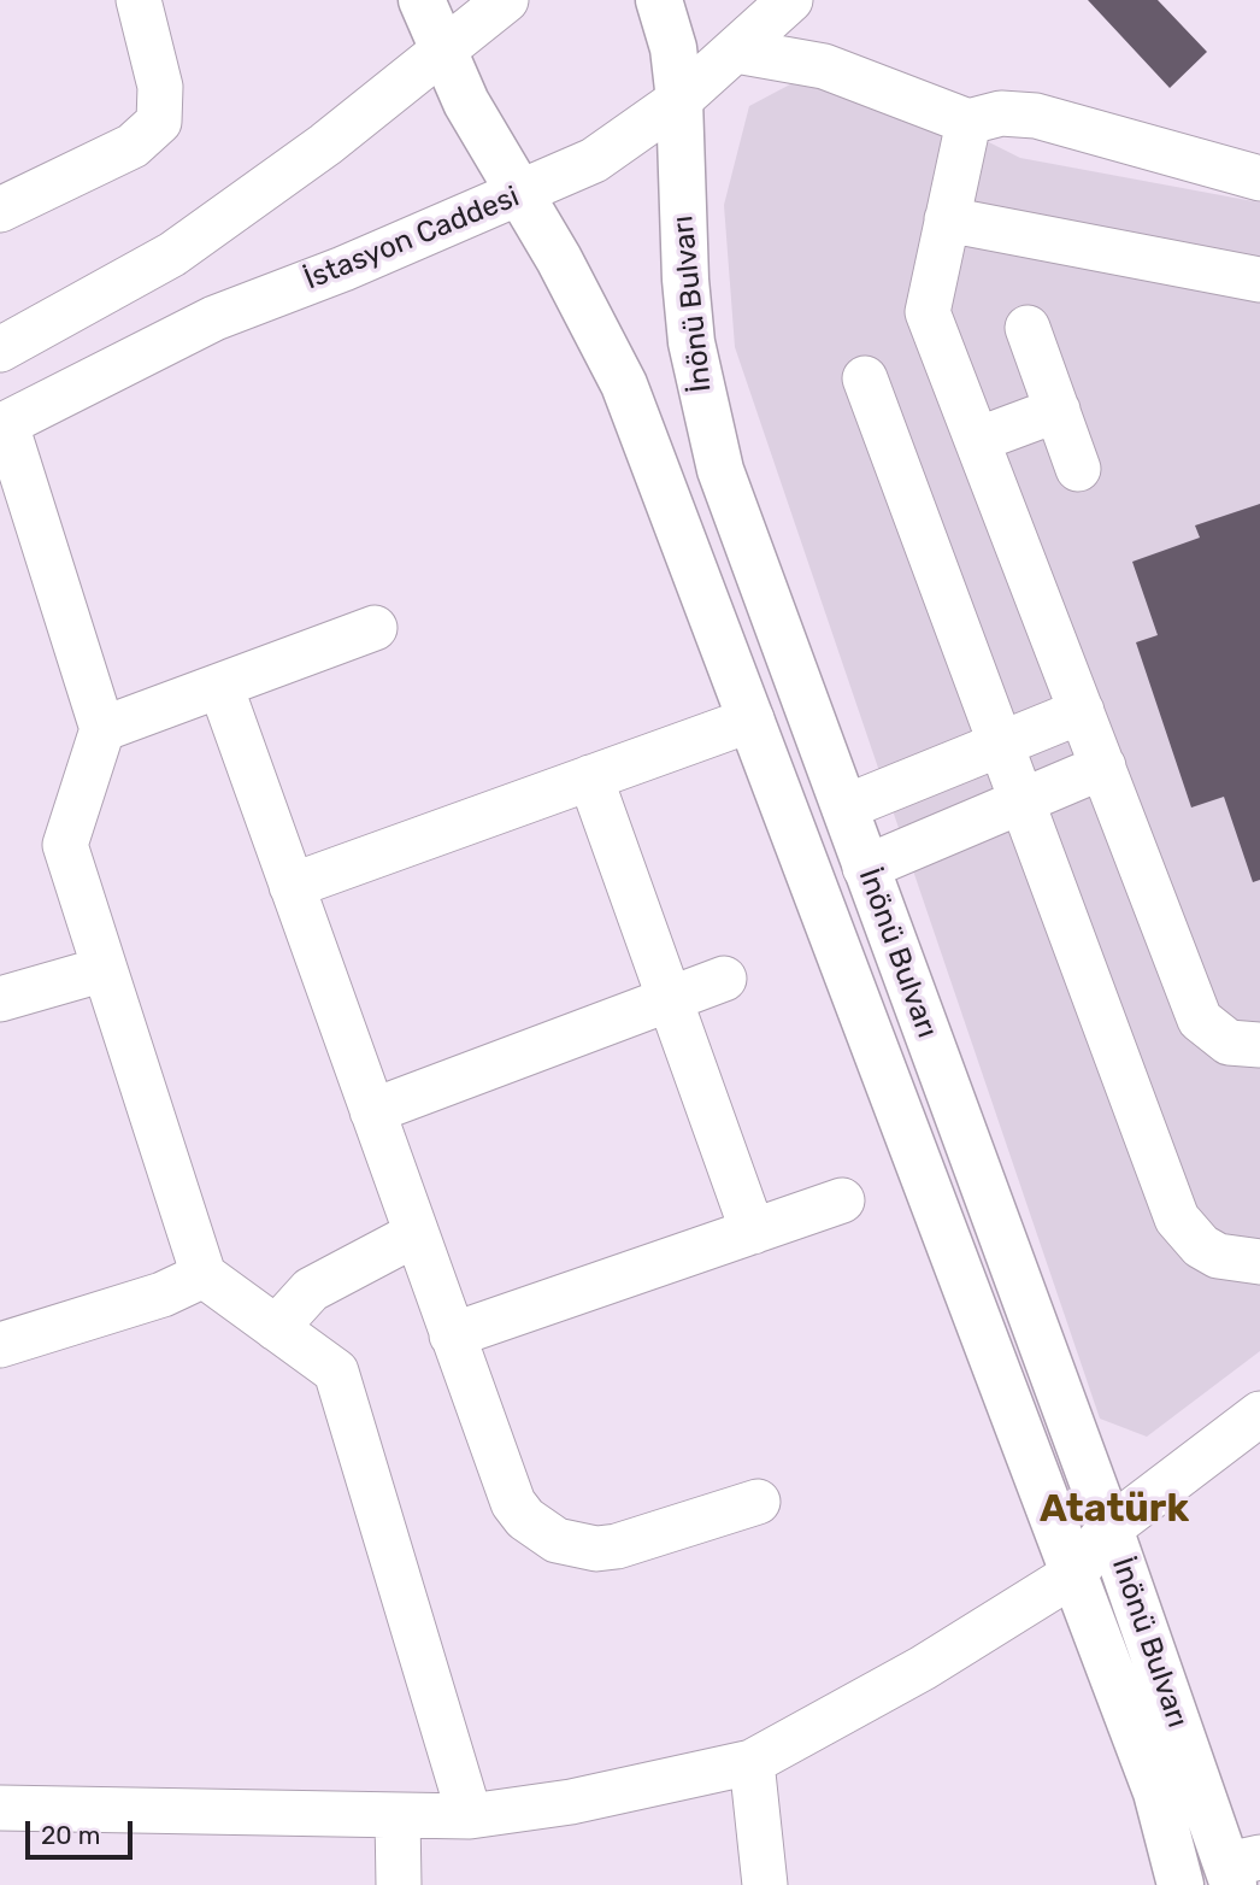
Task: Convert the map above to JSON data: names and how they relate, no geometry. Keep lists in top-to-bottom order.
{
  "streets": {
    "main road": ["İnönü Bulvarı"],
    "street": ["İstasyon Caddesi"]
  },
  "crossings": [
    ["İstasyon Caddesi", "İnönü Bulvarı"]
  ],
  "districts": ["Atatürk"],
  "scale_bar": "20 m"
}
